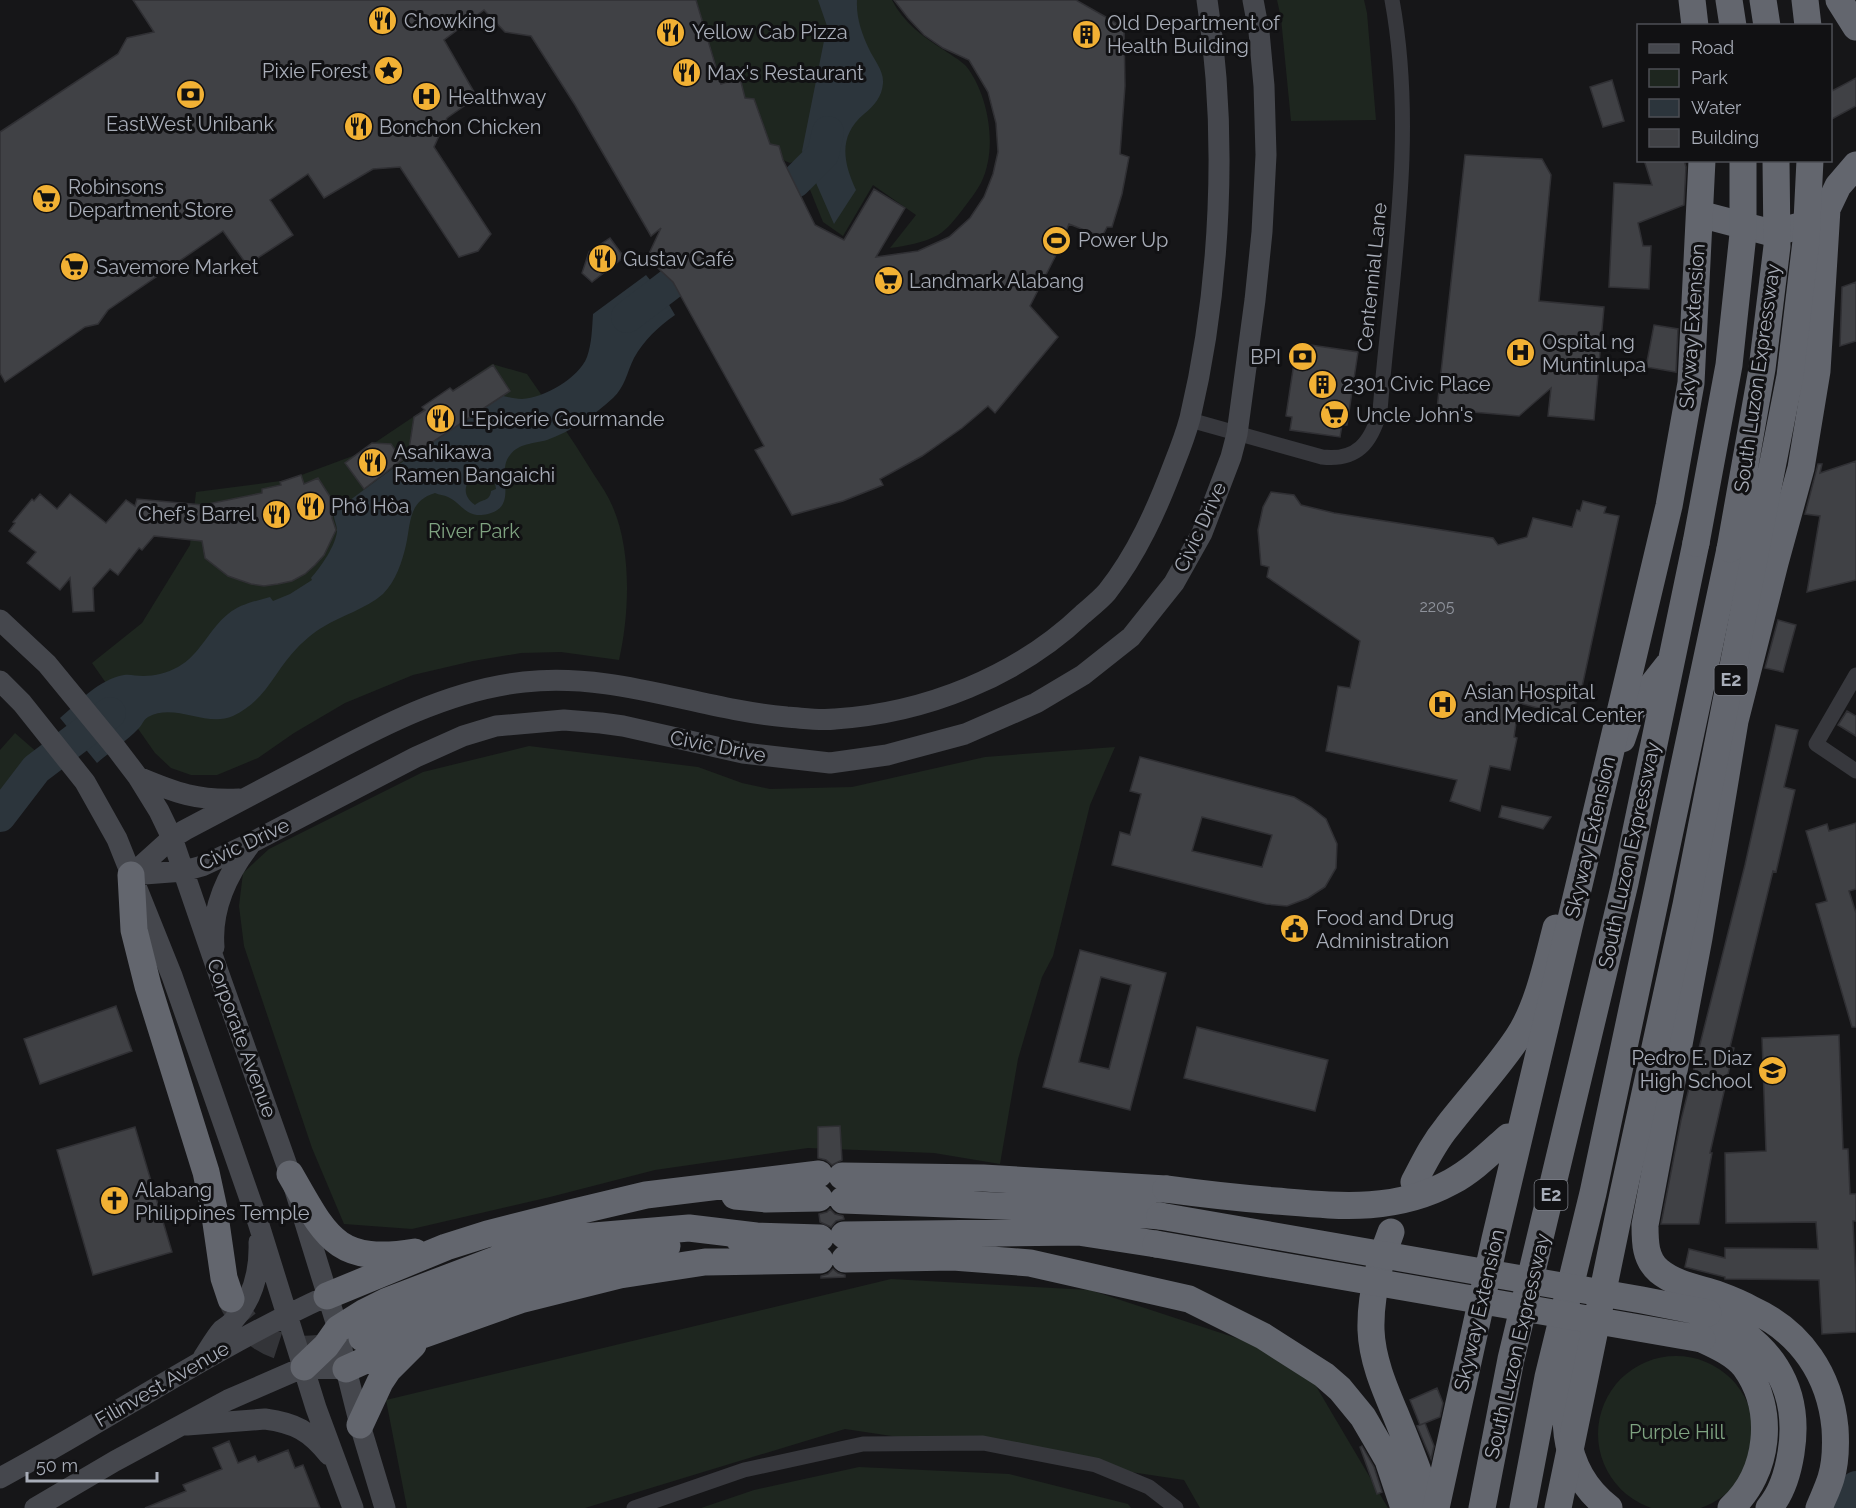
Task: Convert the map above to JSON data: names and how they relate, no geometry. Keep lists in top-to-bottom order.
{
  "streets": {
    "highway": ["Skyway Extension", "South Luzon Expressway", "E2"],
    "main road": ["Civic Drive", "Corporate Avenue", "Filinvest Avenue"],
    "street": ["Centennial Lane"]
  },
  "crossings": [
    ["Centennial Lane", "Civic Drive"],
    ["Civic Drive", "Corporate Avenue"],
    ["Corporate Avenue", "Filinvest Avenue"]
  ],
  "parks": ["River Park", "Purple Hill"],
  "places": {
    "restaurant": [
      "Chowking",
      "Yellow Cab Pizza",
      "Max's Restaurant",
      "Bonchon Chicken",
      "Gustav Café",
      "L'Epicerie Gourmande",
      "Asahikawa Ramen Bangaichi",
      "Phở Hòa",
      "Chef's Barrel"
    ],
    "building": ["Old Department of Health Building", "2301 Civic Place"],
    "place": ["Pixie Forest"],
    "bank": ["EastWest Unibank", "BPI"],
    "hospital": ["Healthway", "Ospital ng Muntinlupa", "Asian Hospital and Medical Center"],
    "supermarket": [
      "Robinsons Department Store",
      "Savemore Market",
      "Landmark Alabang",
      "Uncle John's"
    ],
    "sports": ["Power Up"],
    "public building": ["Food and Drug Administration"],
    "school or university": ["Pedro E. Diaz High School"],
    "church": ["Alabang Philippines Temple"]
  },
  "house_numbers": ["2205"],
  "legend": [
    "Road",
    "Park",
    "Water",
    "Building"
  ],
  "scale_bar": "50 m"
}
